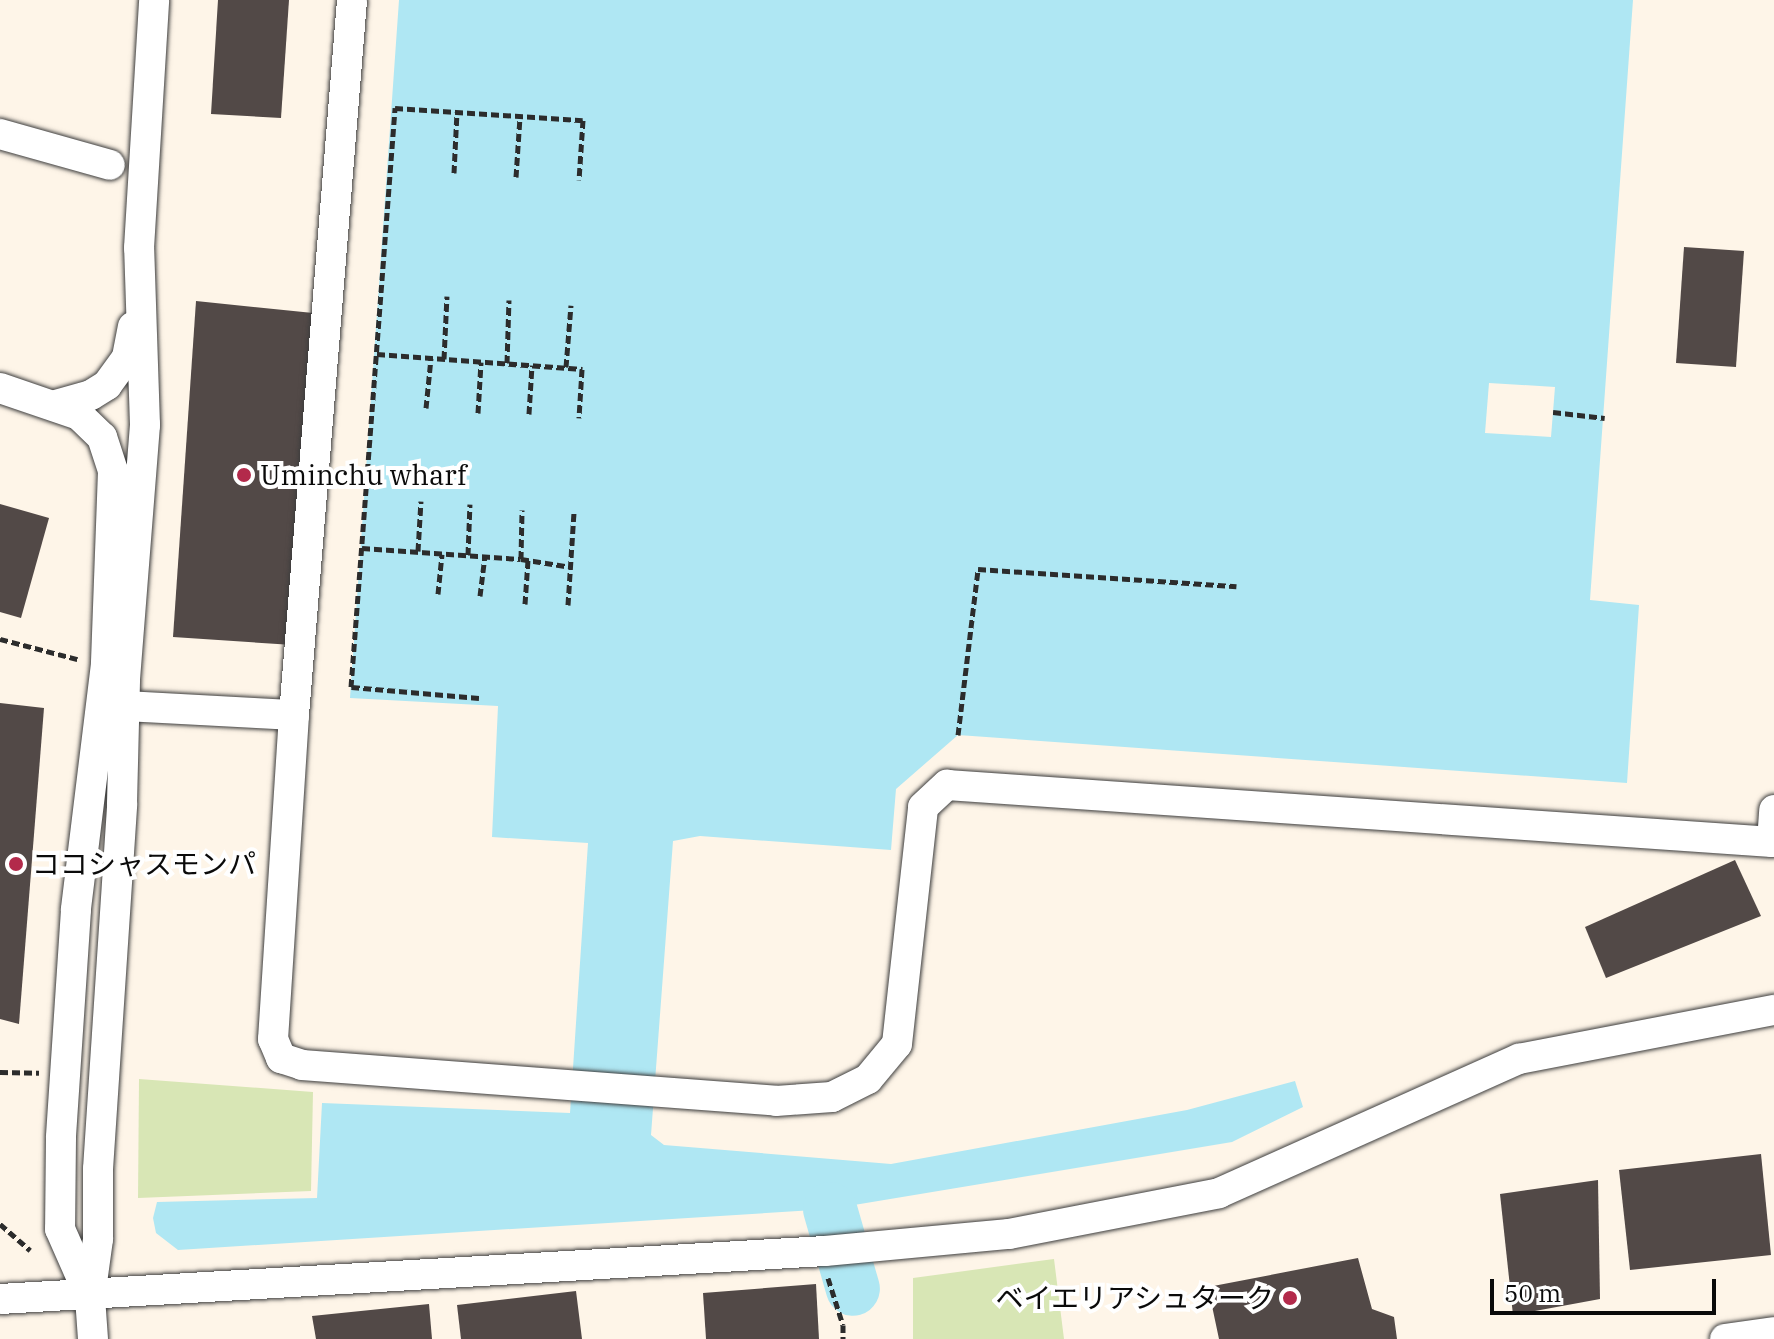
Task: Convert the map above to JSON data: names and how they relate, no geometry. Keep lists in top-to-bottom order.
{
  "places": ["Uminchu wharf", "ココシャスモンパ", "ベイエリアシュターク"],
  "scale_bar": "50 m"
}
